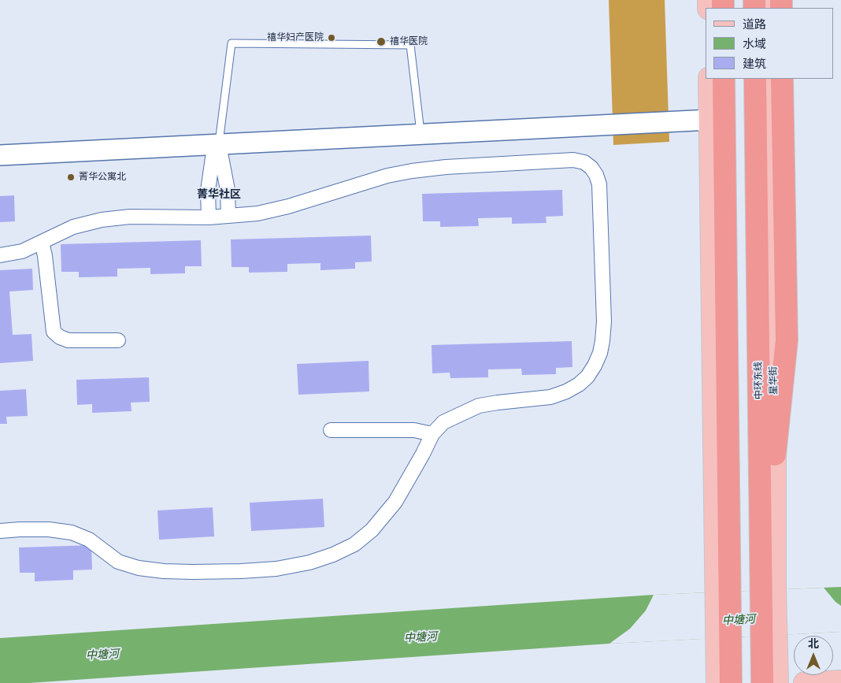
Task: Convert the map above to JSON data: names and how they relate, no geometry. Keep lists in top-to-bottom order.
{
  "streets": {
    "highway": ["中环东线"],
    "main road": ["星华街"]
  },
  "districts": ["菁华社区"],
  "water": ["中塘河"],
  "places": ["禧华妇产医院", "禧华医院", "菁华公寓北"],
  "legend": ["道路", "水域", "建筑"],
  "north": "top"
}
